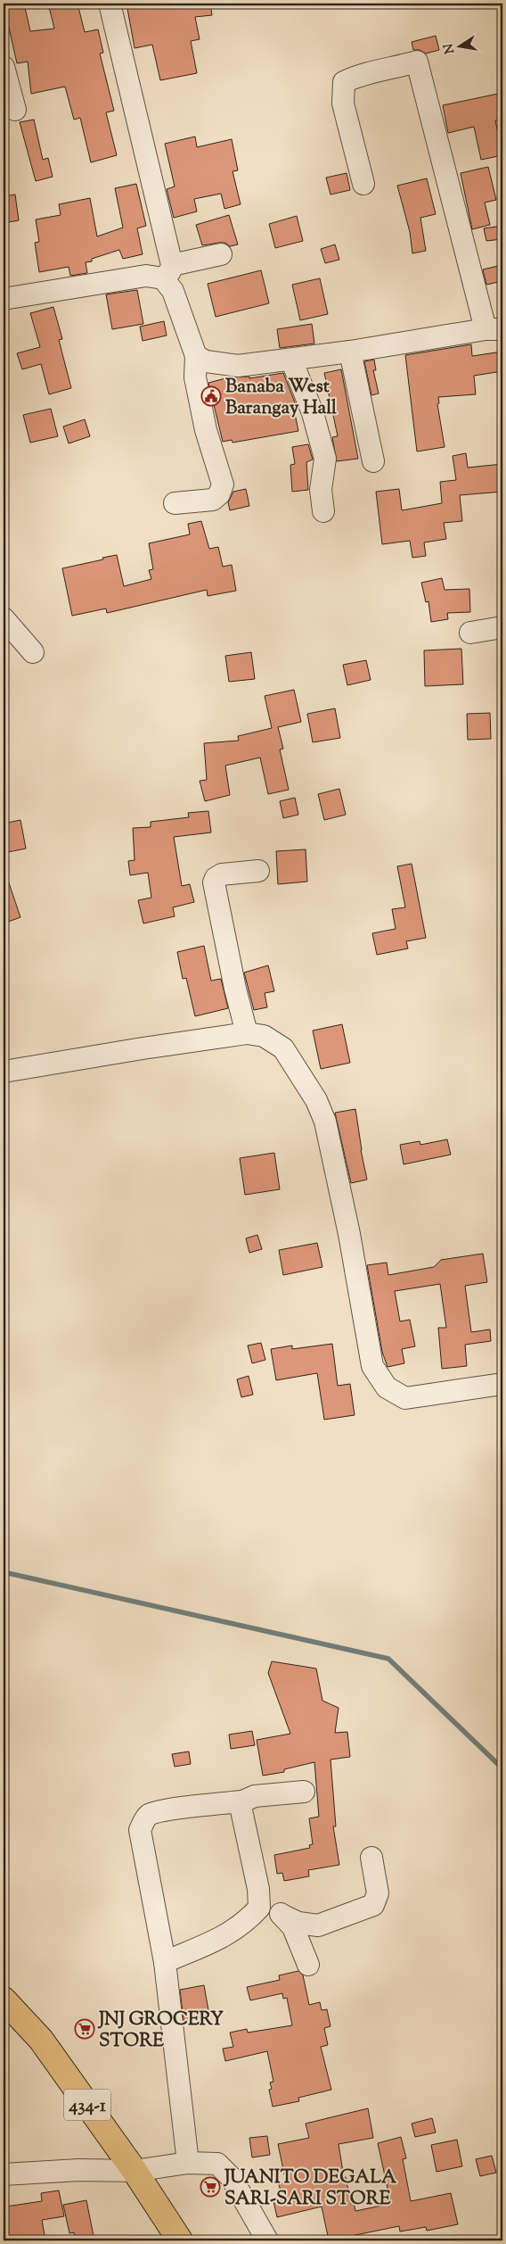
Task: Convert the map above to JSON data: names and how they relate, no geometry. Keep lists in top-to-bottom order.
{
  "streets": {
    "main road": ["434-1"]
  },
  "places": {
    "public building": ["Banaba West Barangay Hall"],
    "supermarket": ["JNJ GROCERY STORE", "JUANITO DEGALA SARI-SARI STORE"]
  },
  "north": "left"
}
